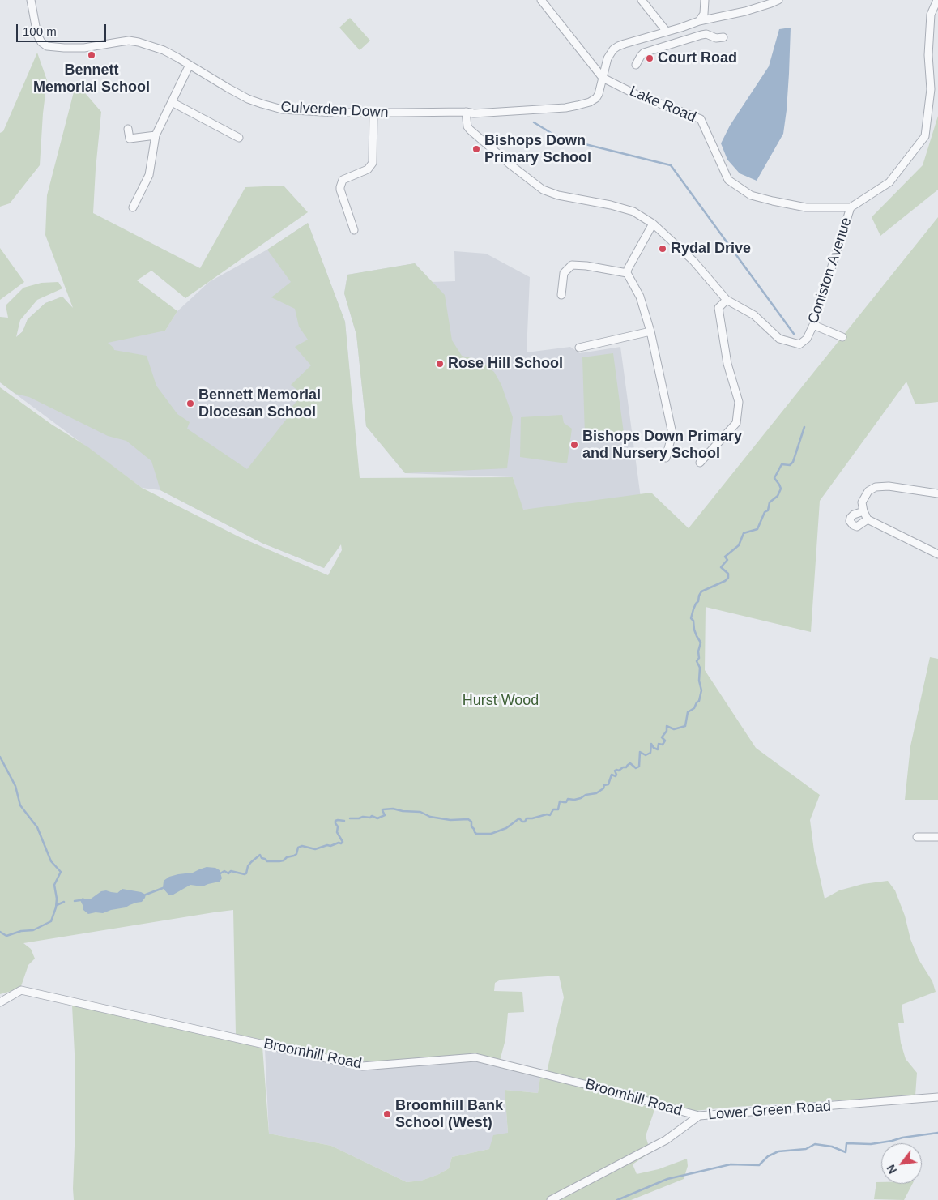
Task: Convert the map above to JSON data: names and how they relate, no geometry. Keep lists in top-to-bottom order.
{
  "streets": {
    "street": [
      "Lake Road",
      "Culverden Down",
      "Coniston Avenue",
      "Broomhill Road",
      "Lower Green Road"
    ]
  },
  "crossings": [
    ["Lake Road", "Culverden Down"],
    ["Lake Road", "Coniston Avenue"],
    ["Culverden Down", "Coniston Avenue"],
    ["Broomhill Road", "Lower Green Road"]
  ],
  "parks": ["Hurst Wood"],
  "places": [
    "Bennett Memorial School",
    "Court Road",
    "Bishops Down Primary School",
    "Rydal Drive",
    "Rose Hill School",
    "Bennett Memorial Diocesan School",
    "Bishops Down Primary and Nursery School",
    "Broomhill Bank School (West)"
  ],
  "scale_bar": "100 m",
  "north": "bottom left"
}
